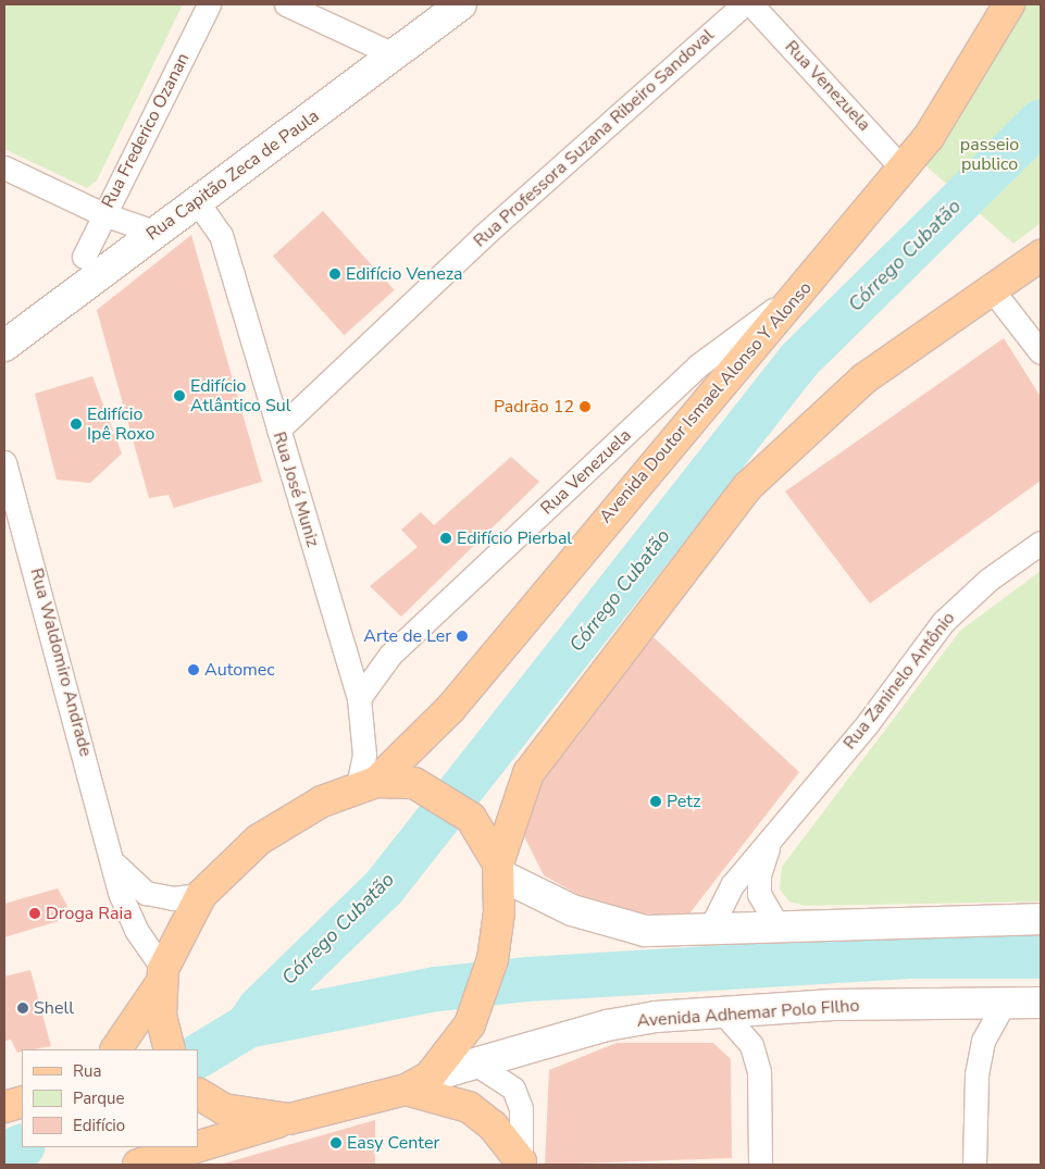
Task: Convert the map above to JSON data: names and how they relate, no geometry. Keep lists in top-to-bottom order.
{
  "streets": {
    "main road": ["Avenida Doutor Ismael Alonso Y Alonso"],
    "street": [
      "Rua Venezuela",
      "Rua Frederico Ozanan",
      "Rua Professora Suzana Ribeiro Sandoval",
      "Rua Capitão Zeca de Paula",
      "Rua José Muniz",
      "Rua Waldomiro Andrade",
      "Rua Zaninelo Antônio",
      "Avenida Adhemar Polo FIlho"
    ]
  },
  "crossings": [
    ["Rua Venezuela", "Avenida Doutor Ismael Alonso Y Alonso"],
    ["Rua Venezuela", "Rua José Muniz"],
    ["Rua Professora Suzana Ribeiro Sandoval", "Rua José Muniz"],
    ["Rua Capitão Zeca de Paula", "Rua José Muniz"],
    ["Avenida Doutor Ismael Alonso Y Alonso", "Rua José Muniz"]
  ],
  "water": ["Córrego Cubatão"],
  "parks": ["passeio publico"],
  "places": [
    "Edifício Veneza",
    "Edifício Atlântico Sul",
    "Padrão 12",
    "Edifício Ipê Roxo",
    "Edifício Pierbal",
    "Arte de Ler",
    "Automec",
    "Petz",
    "Droga Raia",
    "Shell",
    "Easy Center"
  ],
  "legend": ["Rua", "Parque", "Edifício"]
}
